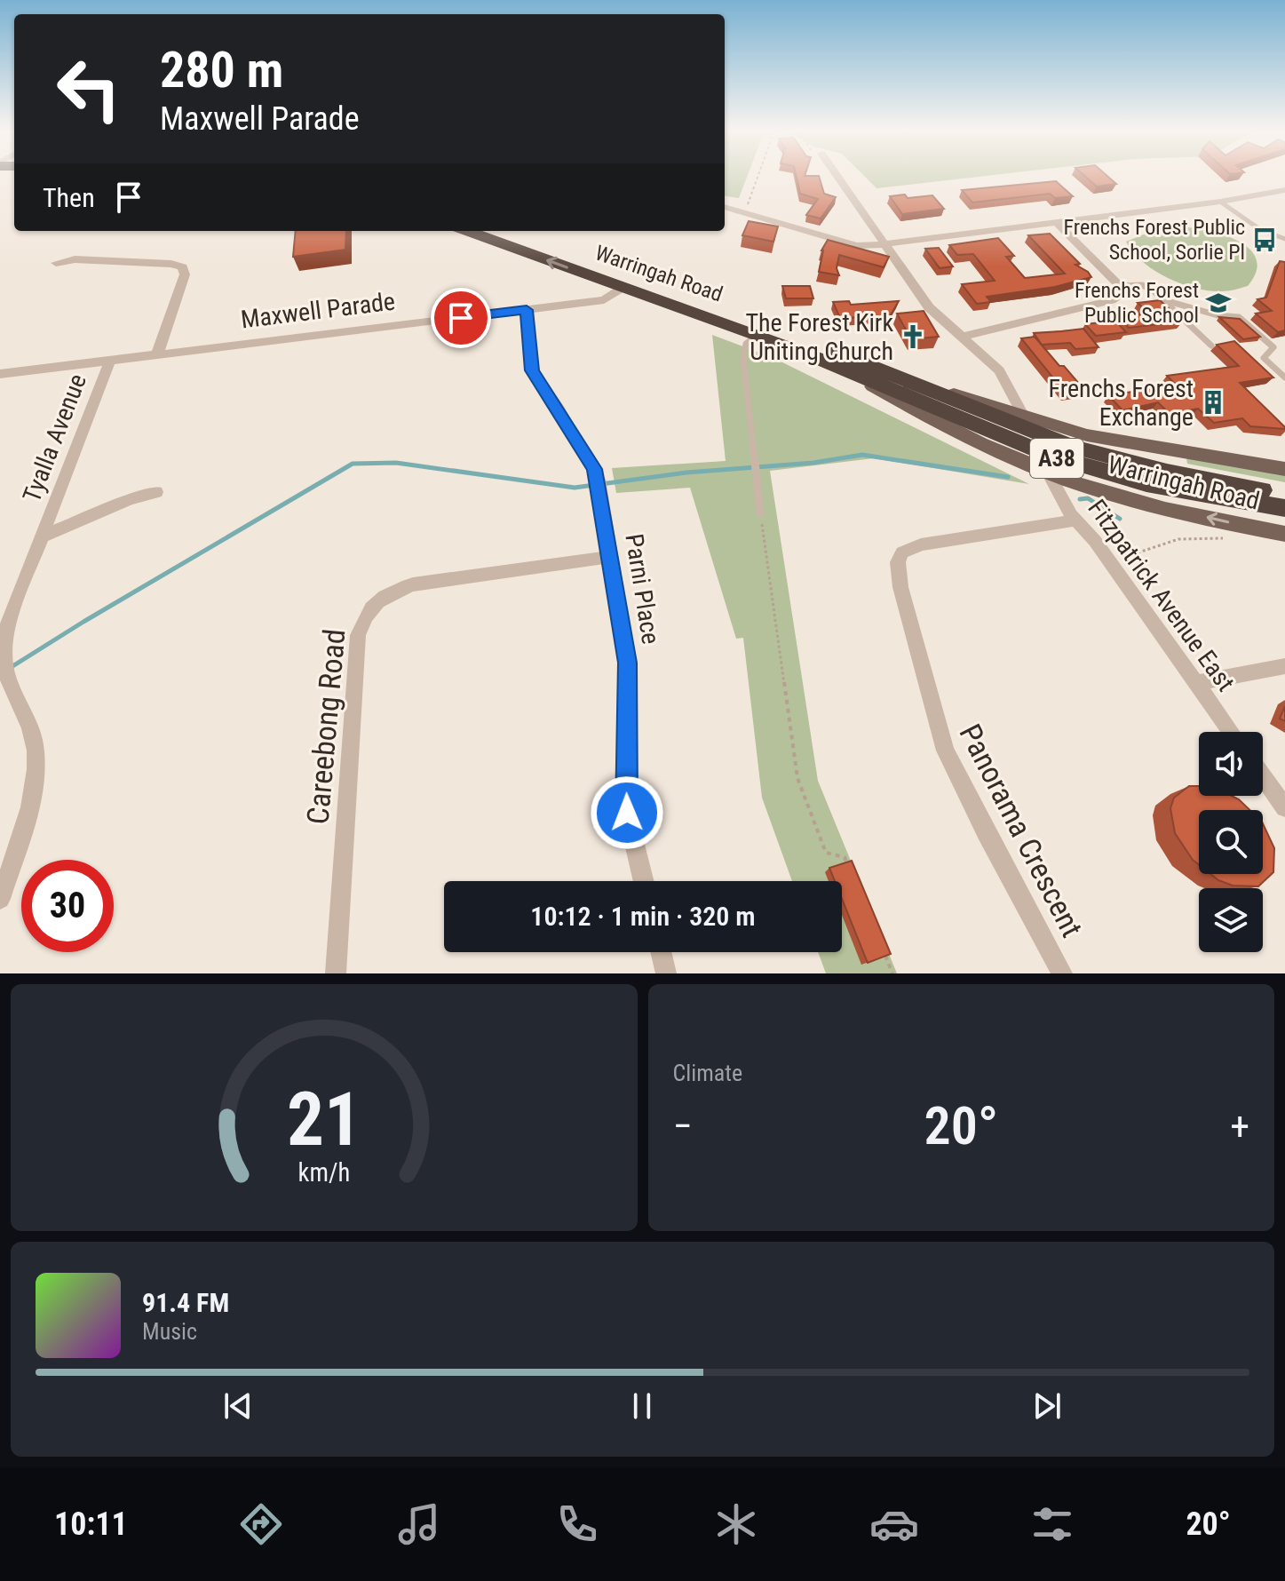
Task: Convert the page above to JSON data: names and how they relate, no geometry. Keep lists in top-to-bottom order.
{
  "streets": {
    "highway": ["Warringah Road", "A38"],
    "street": [
      "Maxwell Parade",
      "Tyalla Avenue",
      "Parni Place",
      "Fitzpatrick Avenue East",
      "Careebong Road",
      "Panorama Crescent"
    ]
  },
  "crossings": [
    ["Warringah Road", "Maxwell Parade"],
    ["Warringah Road", "Fitzpatrick Avenue East"],
    ["Maxwell Parade", "Tyalla Avenue"],
    ["Maxwell Parade", "Parni Place"],
    ["Parni Place", "Careebong Road"],
    ["Fitzpatrick Avenue East", "Panorama Crescent"]
  ],
  "places": {
    "bus stop": ["Frenchs Forest Public School, Sorlie Pl"],
    "school or university": ["Frenchs Forest Public School"],
    "church": ["The Forest Kirk Uniting Church"],
    "building": ["Frenchs Forest Exchange"]
  },
  "page": {
    "turn": ["280 m", "Maxwell Parade"],
    "then": "Then",
    "limit": "30",
    "trip": "10:12 · 1 min · 320 m",
    "tile": "Climate",
    "heat": ["−", "20°", "+"],
    "song": ["91.4 FM", "Music"],
    "tabs": ["10:11", "20°"],
    "gauge": ["21", "km/h"]
  }
}
